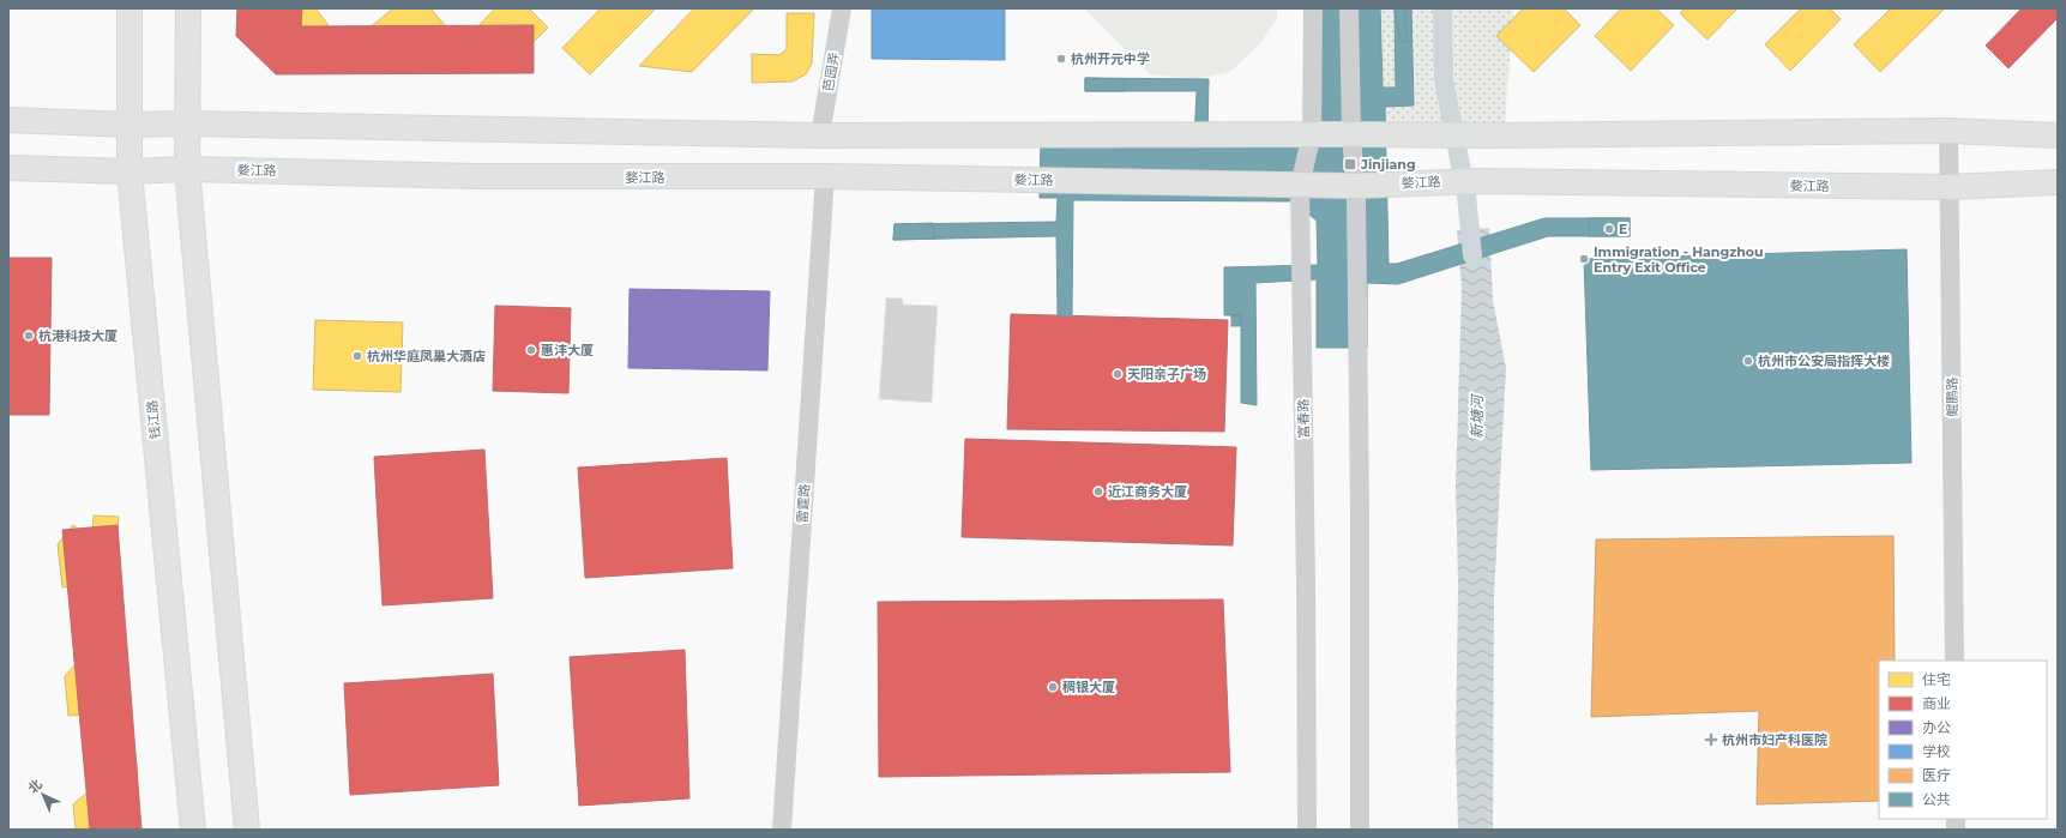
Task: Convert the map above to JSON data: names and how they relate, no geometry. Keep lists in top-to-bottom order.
{
  "streets": {
    "main road": ["婺江路", "钱江路"],
    "street": [
      "芭园弄",
      "鲲鹏路",
      "富春路",
      "雷霆路"
    ]
  },
  "crossings": [
    ["婺江路", "鲲鹏路"],
    ["婺江路", "富春路"],
    ["婺江路", "钱江路"],
    ["婺江路", "雷霆路"]
  ],
  "water": ["新塘河"],
  "places": {
    "other": [
      "杭州开元中学",
      "E",
      "Immigration - Hangzhou Entry Exit Office",
      "杭港科技大厦",
      "惠沣大厦",
      "杭州华庭凤巢大酒店",
      "杭州市公安局指挥大楼",
      "天阳亲子广场",
      "近江商务大厦",
      "稠银大厦"
    ],
    "transit": ["Jinjiang"],
    "health": ["杭州市妇产科医院"]
  },
  "legend": [
    "住宅",
    "商业",
    "办公",
    "学校",
    "医疗",
    "公共"
  ],
  "north": "top left"
}
